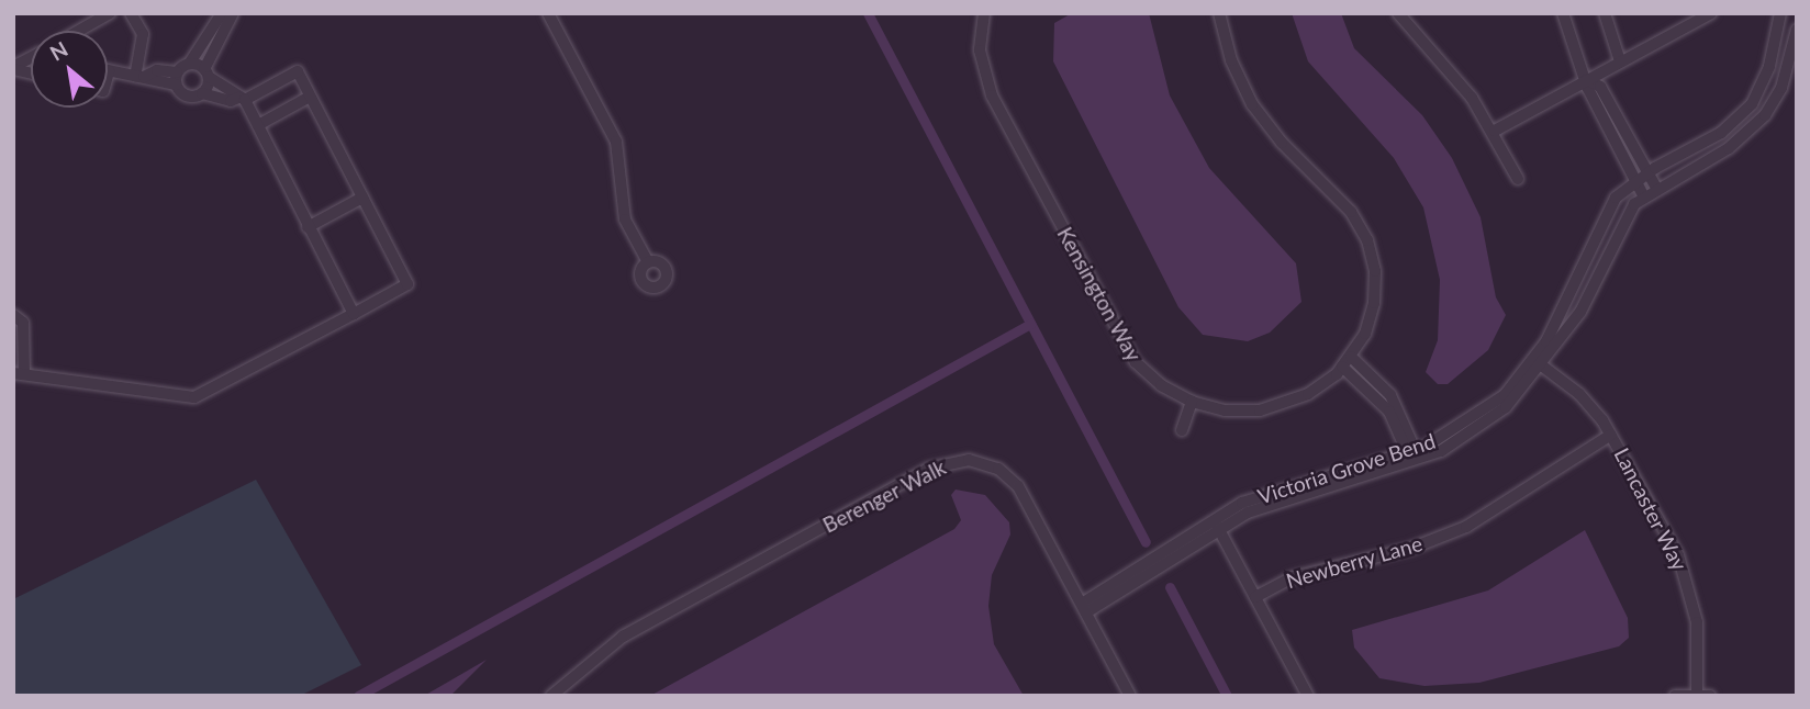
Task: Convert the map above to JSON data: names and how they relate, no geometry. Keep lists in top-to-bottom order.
{
  "streets": {
    "street": [
      "Kensington Way",
      "Victoria Grove Bend",
      "Berenger Walk",
      "Lancaster Way",
      "Newberry Lane"
    ]
  },
  "crossings": [
    ["Victoria Grove Bend", "Berenger Walk"],
    ["Victoria Grove Bend", "Lancaster Way"],
    ["Lancaster Way", "Newberry Lane"]
  ],
  "north": "top left"
}
